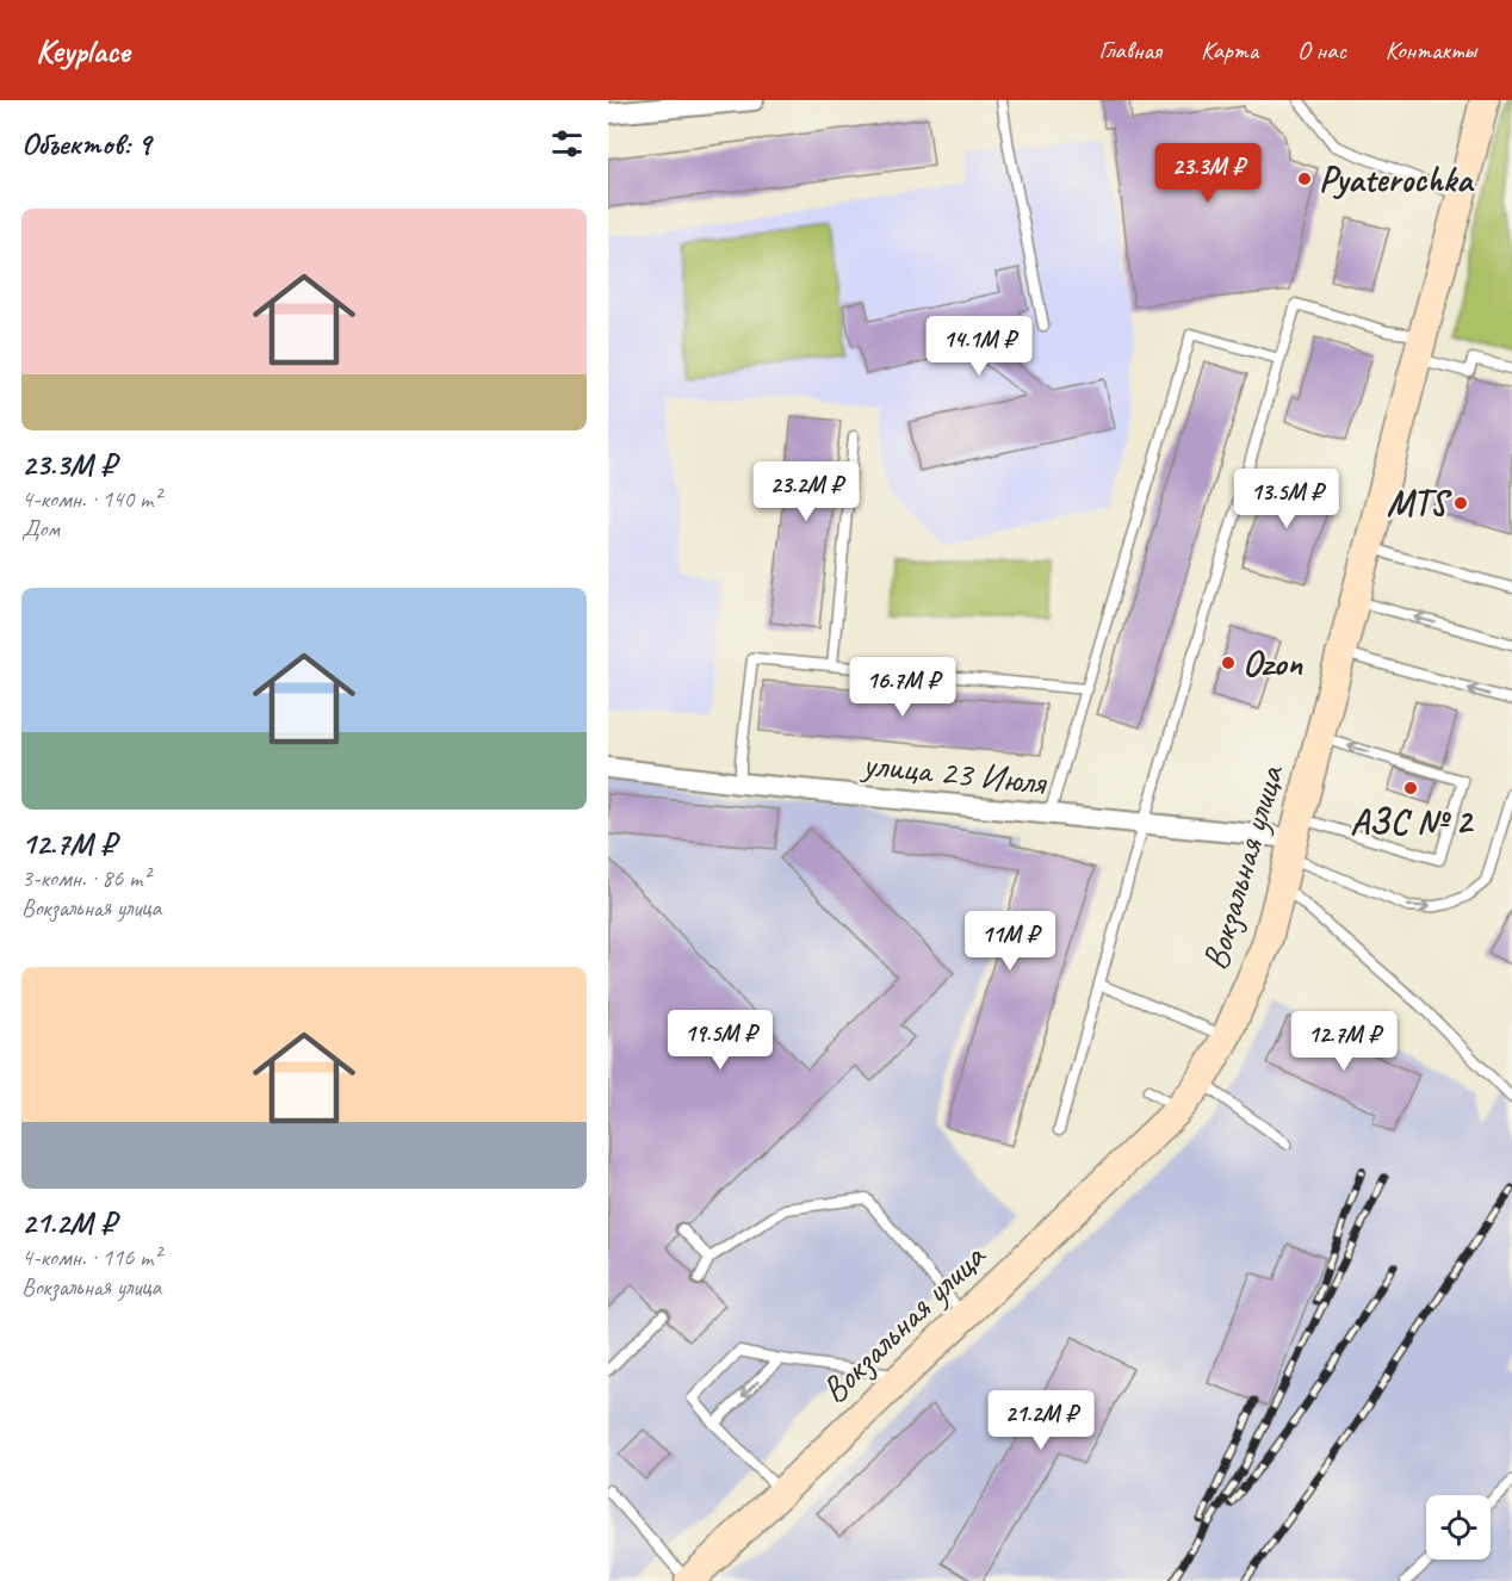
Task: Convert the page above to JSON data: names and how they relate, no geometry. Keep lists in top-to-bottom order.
{
  "streets": {
    "main road": ["Вокзальная улица"],
    "street": ["улица 23 Июля"]
  },
  "crossings": [
    ["улица 23 Июля", "Вокзальная улица"]
  ],
  "places": [
    "Pyaterochka",
    "MTS",
    "Ozon",
    "АЗС № 2"
  ],
  "page": {
    "header": "Keyplace",
    "nav": [
      "Главная",
      "Карта",
      "О нас",
      "Контакты"
    ],
    "heading": "Объектов: 9",
    "price": [
      "23.3M ₽",
      "14.1M ₽",
      "23.2M ₽",
      "13.5M ₽",
      "16.7M ₽",
      "11M ₽",
      "19.5M ₽",
      "12.7M ₽",
      "21.2M ₽"
    ],
    "list": [
      {
        "name": "23.3M ₽",
        "note": "4-комн. · 140 m² · Дом"
      },
      {
        "name": "12.7M ₽",
        "note": "3-комн. · 86 m² · Вокзальная улица"
      },
      {
        "name": "21.2M ₽",
        "note": "4-комн. · 116 m² · Вокзальная улица"
      }
    ]
  }
}
